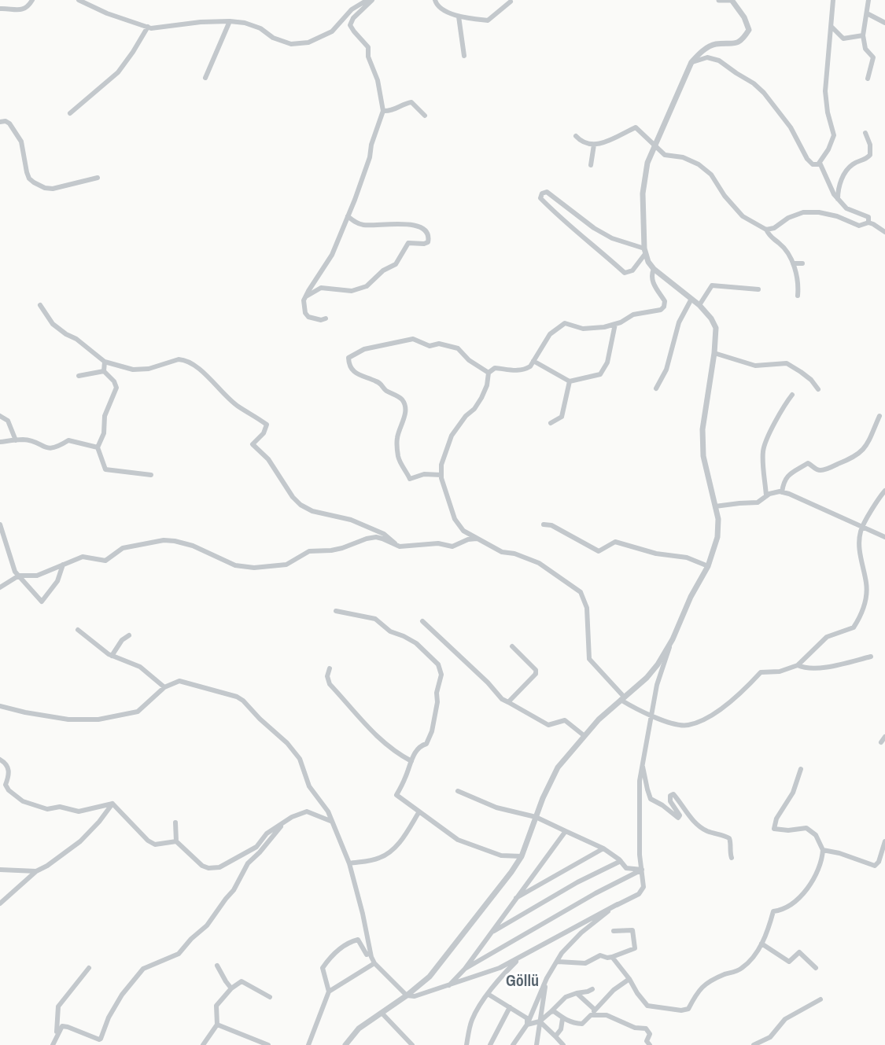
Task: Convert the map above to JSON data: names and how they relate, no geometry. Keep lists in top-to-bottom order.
{
  "districts": ["Göllü"]
}
